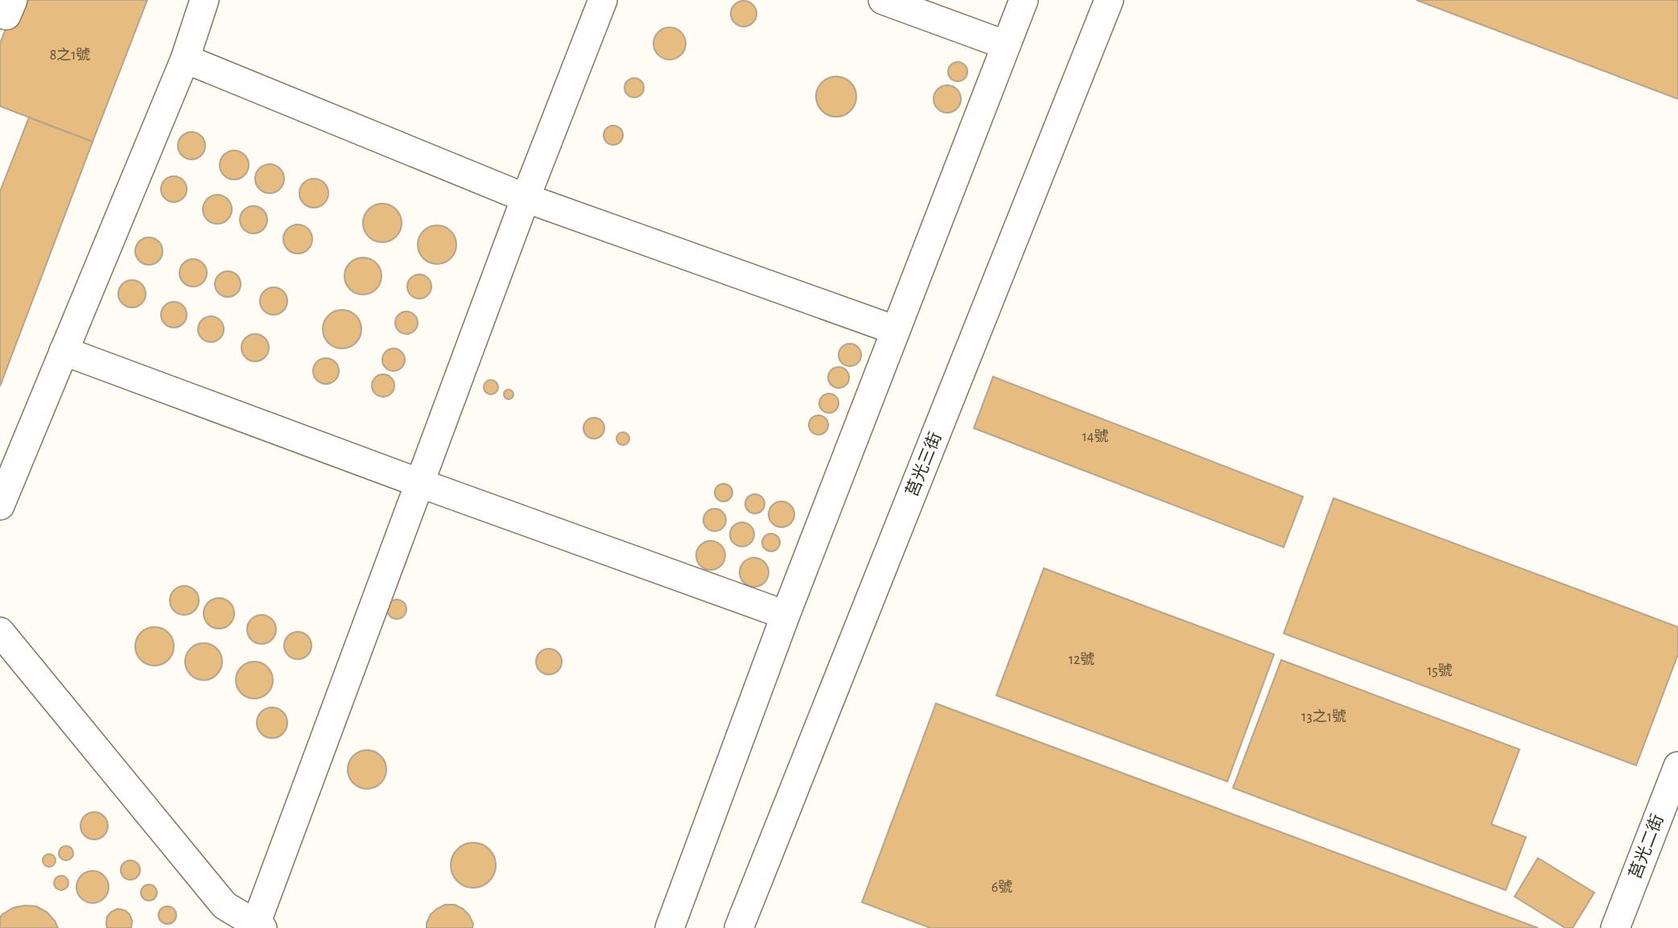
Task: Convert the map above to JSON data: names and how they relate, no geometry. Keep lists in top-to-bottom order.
{
  "streets": {
    "street": ["莒光三街", "莒光二街"]
  },
  "house_numbers": [
    "8之1號",
    "14號",
    "12號",
    "15號",
    "13之1號",
    "6號"
  ]
}
